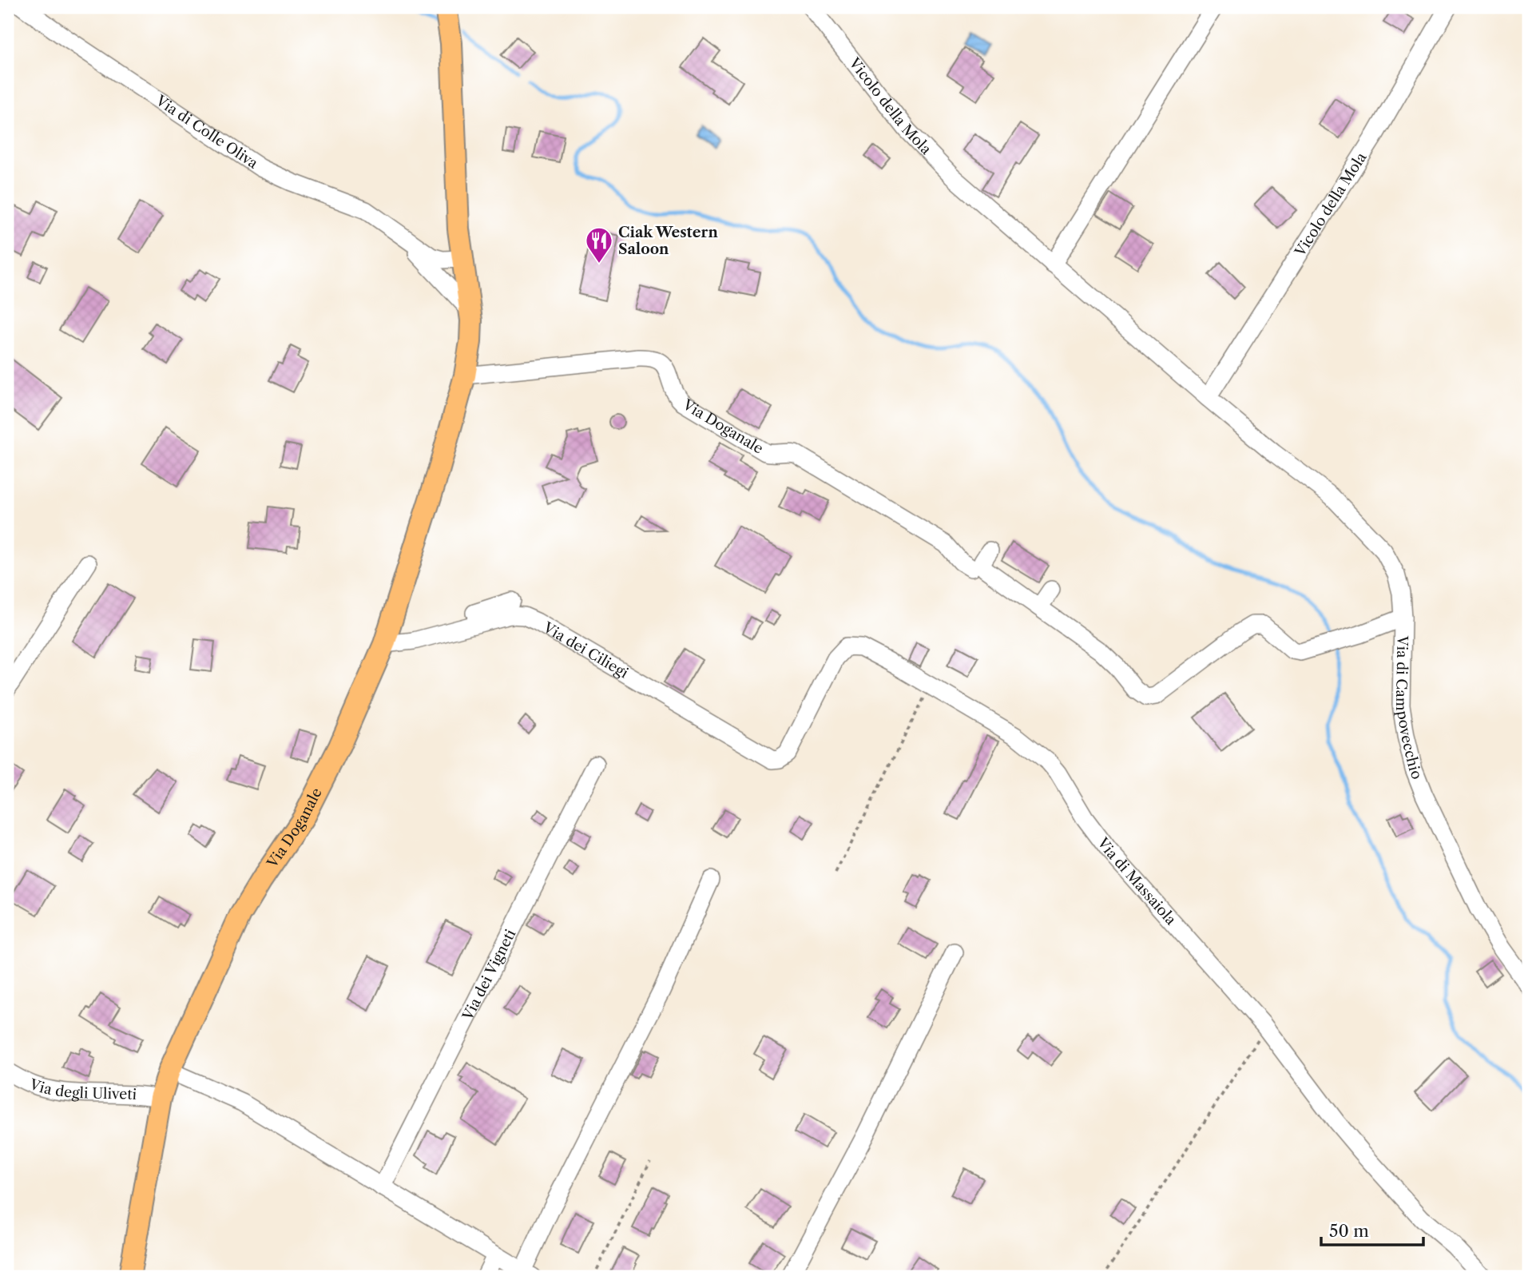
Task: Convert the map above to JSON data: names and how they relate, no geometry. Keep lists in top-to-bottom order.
{
  "streets": {
    "main road": ["Via Doganale"],
    "street": [
      "Vicolo della Mola",
      "Via di Colle Oliva",
      "Via dei Ciliegi",
      "Via di Campovecchio",
      "Via di Massaiola",
      "Via dei Vigneti",
      "Via degli Uliveti"
    ]
  },
  "crossings": [
    ["Vicolo della Mola", "Via di Campovecchio"],
    ["Via di Colle Oliva", "Via Doganale"],
    ["Via Doganale", "Via dei Ciliegi"],
    ["Via Doganale", "Via degli Uliveti"],
    ["Via dei Ciliegi", "Via di Massaiola"]
  ],
  "places": {
    "restaurant": ["Ciak Western Saloon"]
  },
  "scale_bar": "50 m"
}
